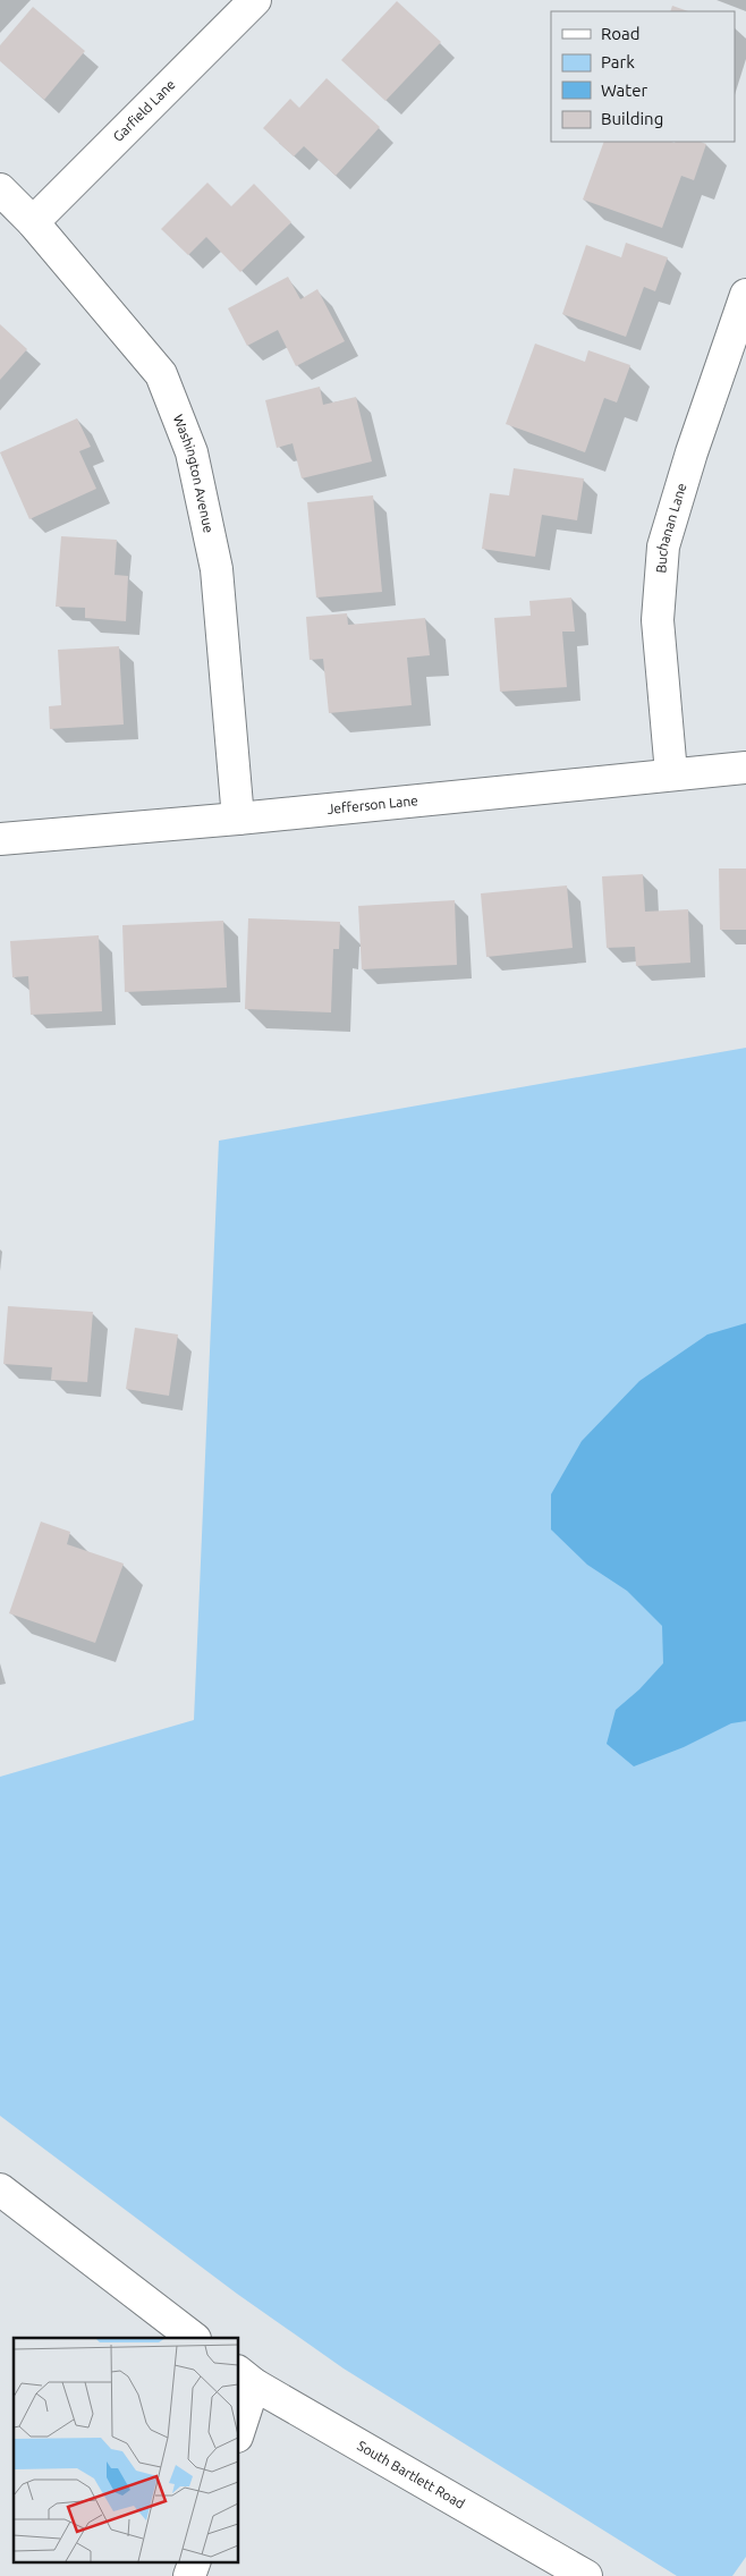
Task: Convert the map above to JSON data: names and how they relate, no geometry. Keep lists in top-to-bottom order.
{
  "streets": {
    "street": [
      "Garfield Lane",
      "Washington Avenue",
      "Buchanan Lane",
      "Jefferson Lane",
      "South Bartlett Road"
    ]
  },
  "crossings": [
    ["Garfield Lane", "Washington Avenue"],
    ["Washington Avenue", "Jefferson Lane"],
    ["Buchanan Lane", "Jefferson Lane"]
  ],
  "legend": [
    "Road",
    "Park",
    "Water",
    "Building"
  ]
}
